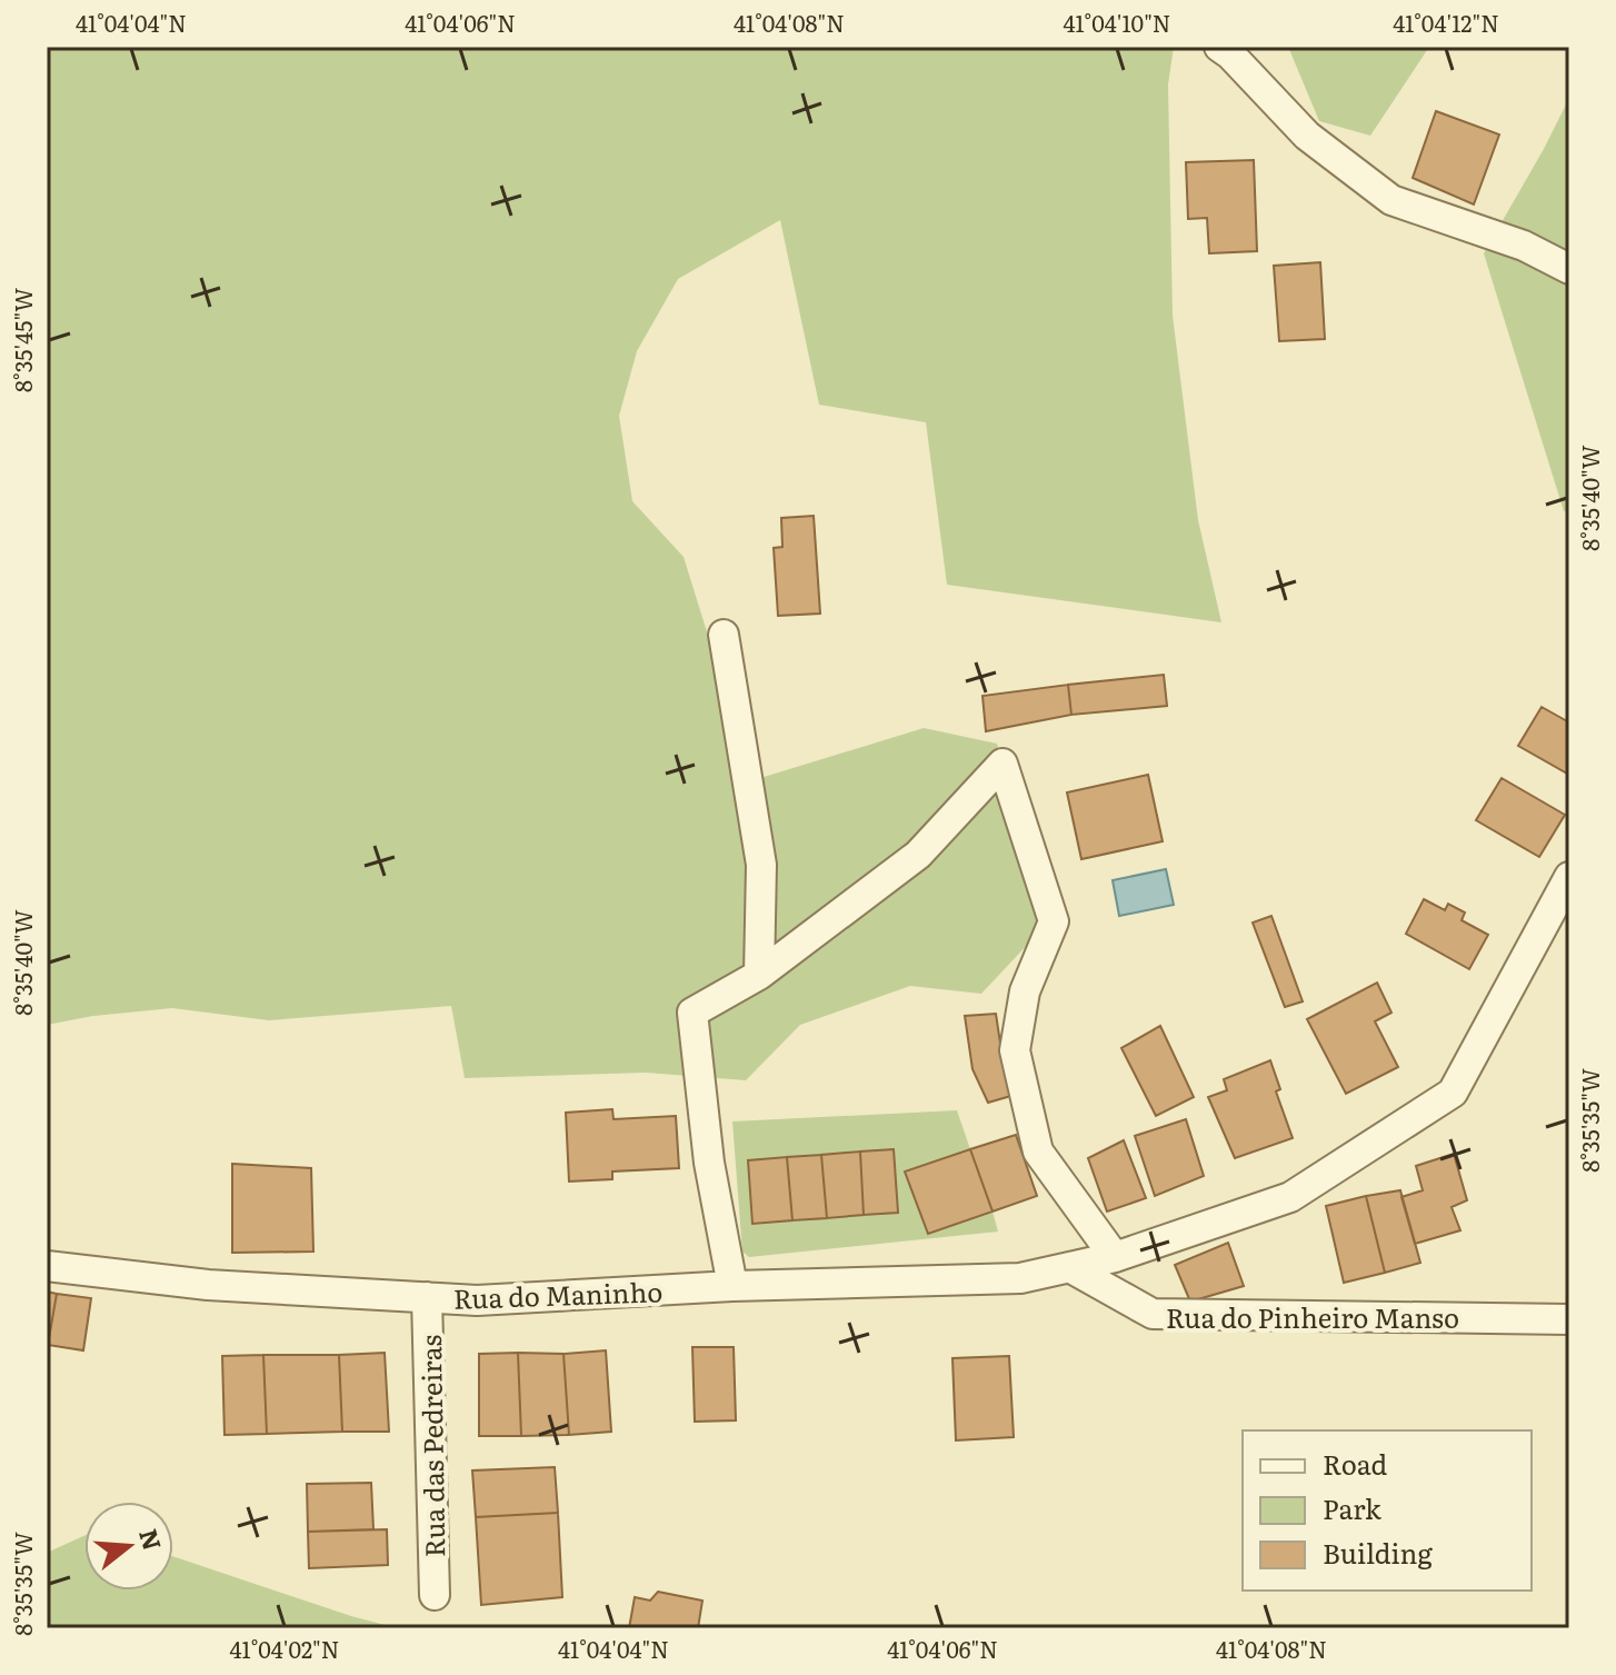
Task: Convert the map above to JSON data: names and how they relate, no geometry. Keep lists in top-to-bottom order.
{
  "streets": {
    "street": ["Rua do Maninho", "Rua do Pinheiro Manso", "Rua das Pedreiras"]
  },
  "crossings": [
    ["Rua do Maninho", "Rua do Pinheiro Manso"],
    ["Rua do Maninho", "Rua das Pedreiras"]
  ],
  "legend": ["Road", "Park", "Building"],
  "north": "right",
  "coordinates": [
    "41°04'04\"N",
    "41°04'06\"N",
    "41°04'08\"N",
    "41°04'10\"N",
    "41°04'12\"N",
    "8°35'45\"W",
    "8°35'40\"W",
    "8°35'35\"W",
    "41°04'02\"N"
  ]
}
